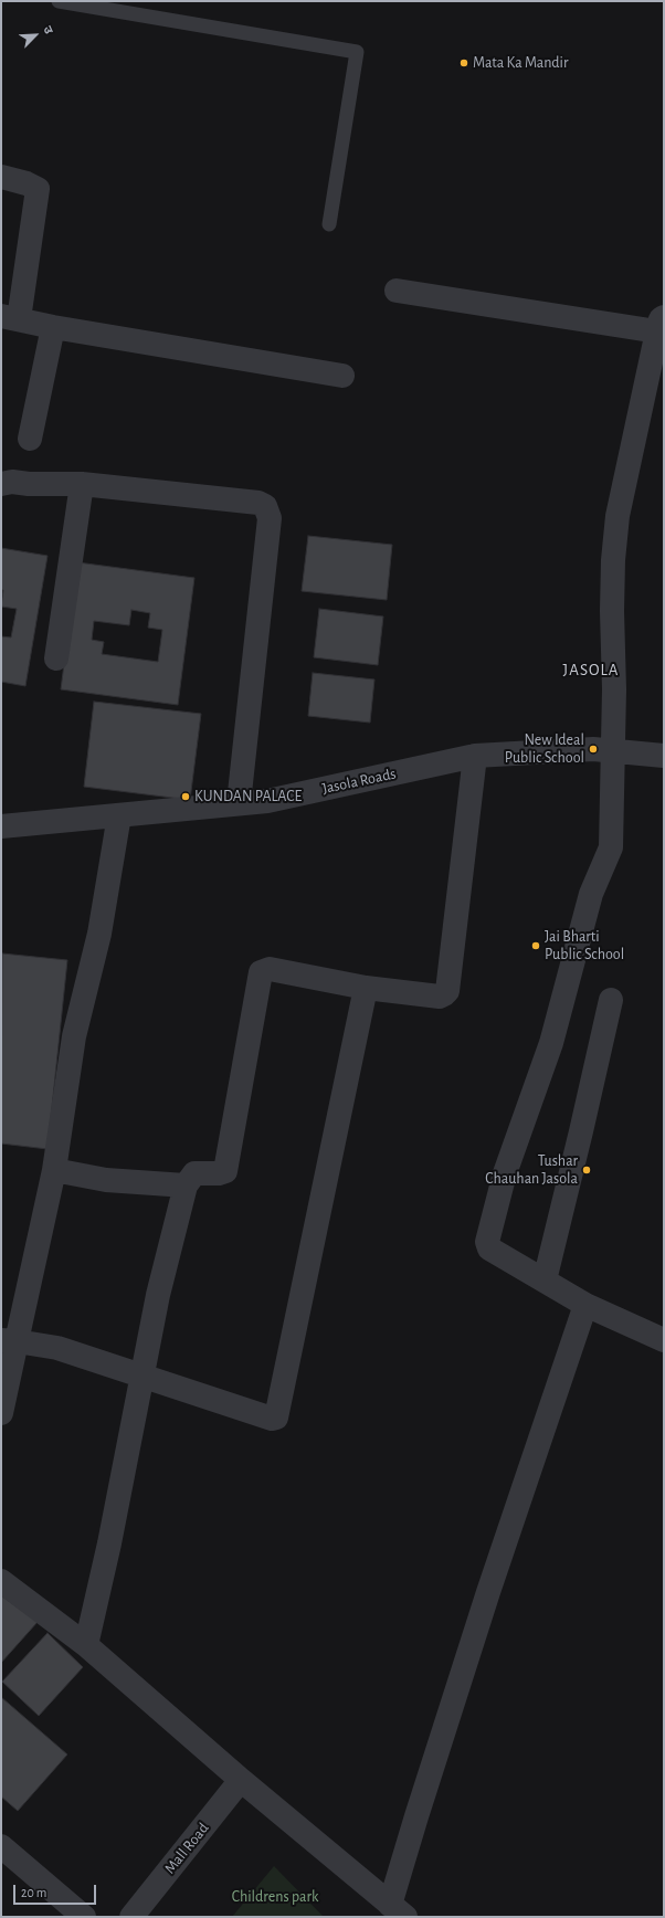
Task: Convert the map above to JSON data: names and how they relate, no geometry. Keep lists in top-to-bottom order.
{
  "streets": {
    "street": ["Jasola Roads", "Mall Road"]
  },
  "districts": ["JASOLA"],
  "parks": ["Childrens park"],
  "places": [
    "Mata Ka Mandir",
    "New Ideal Public School",
    "KUNDAN PALACE",
    "Jai Bharti Public School",
    "Tushar Chauhan Jasola"
  ],
  "scale_bar": "20 m",
  "north": "top right"
}
